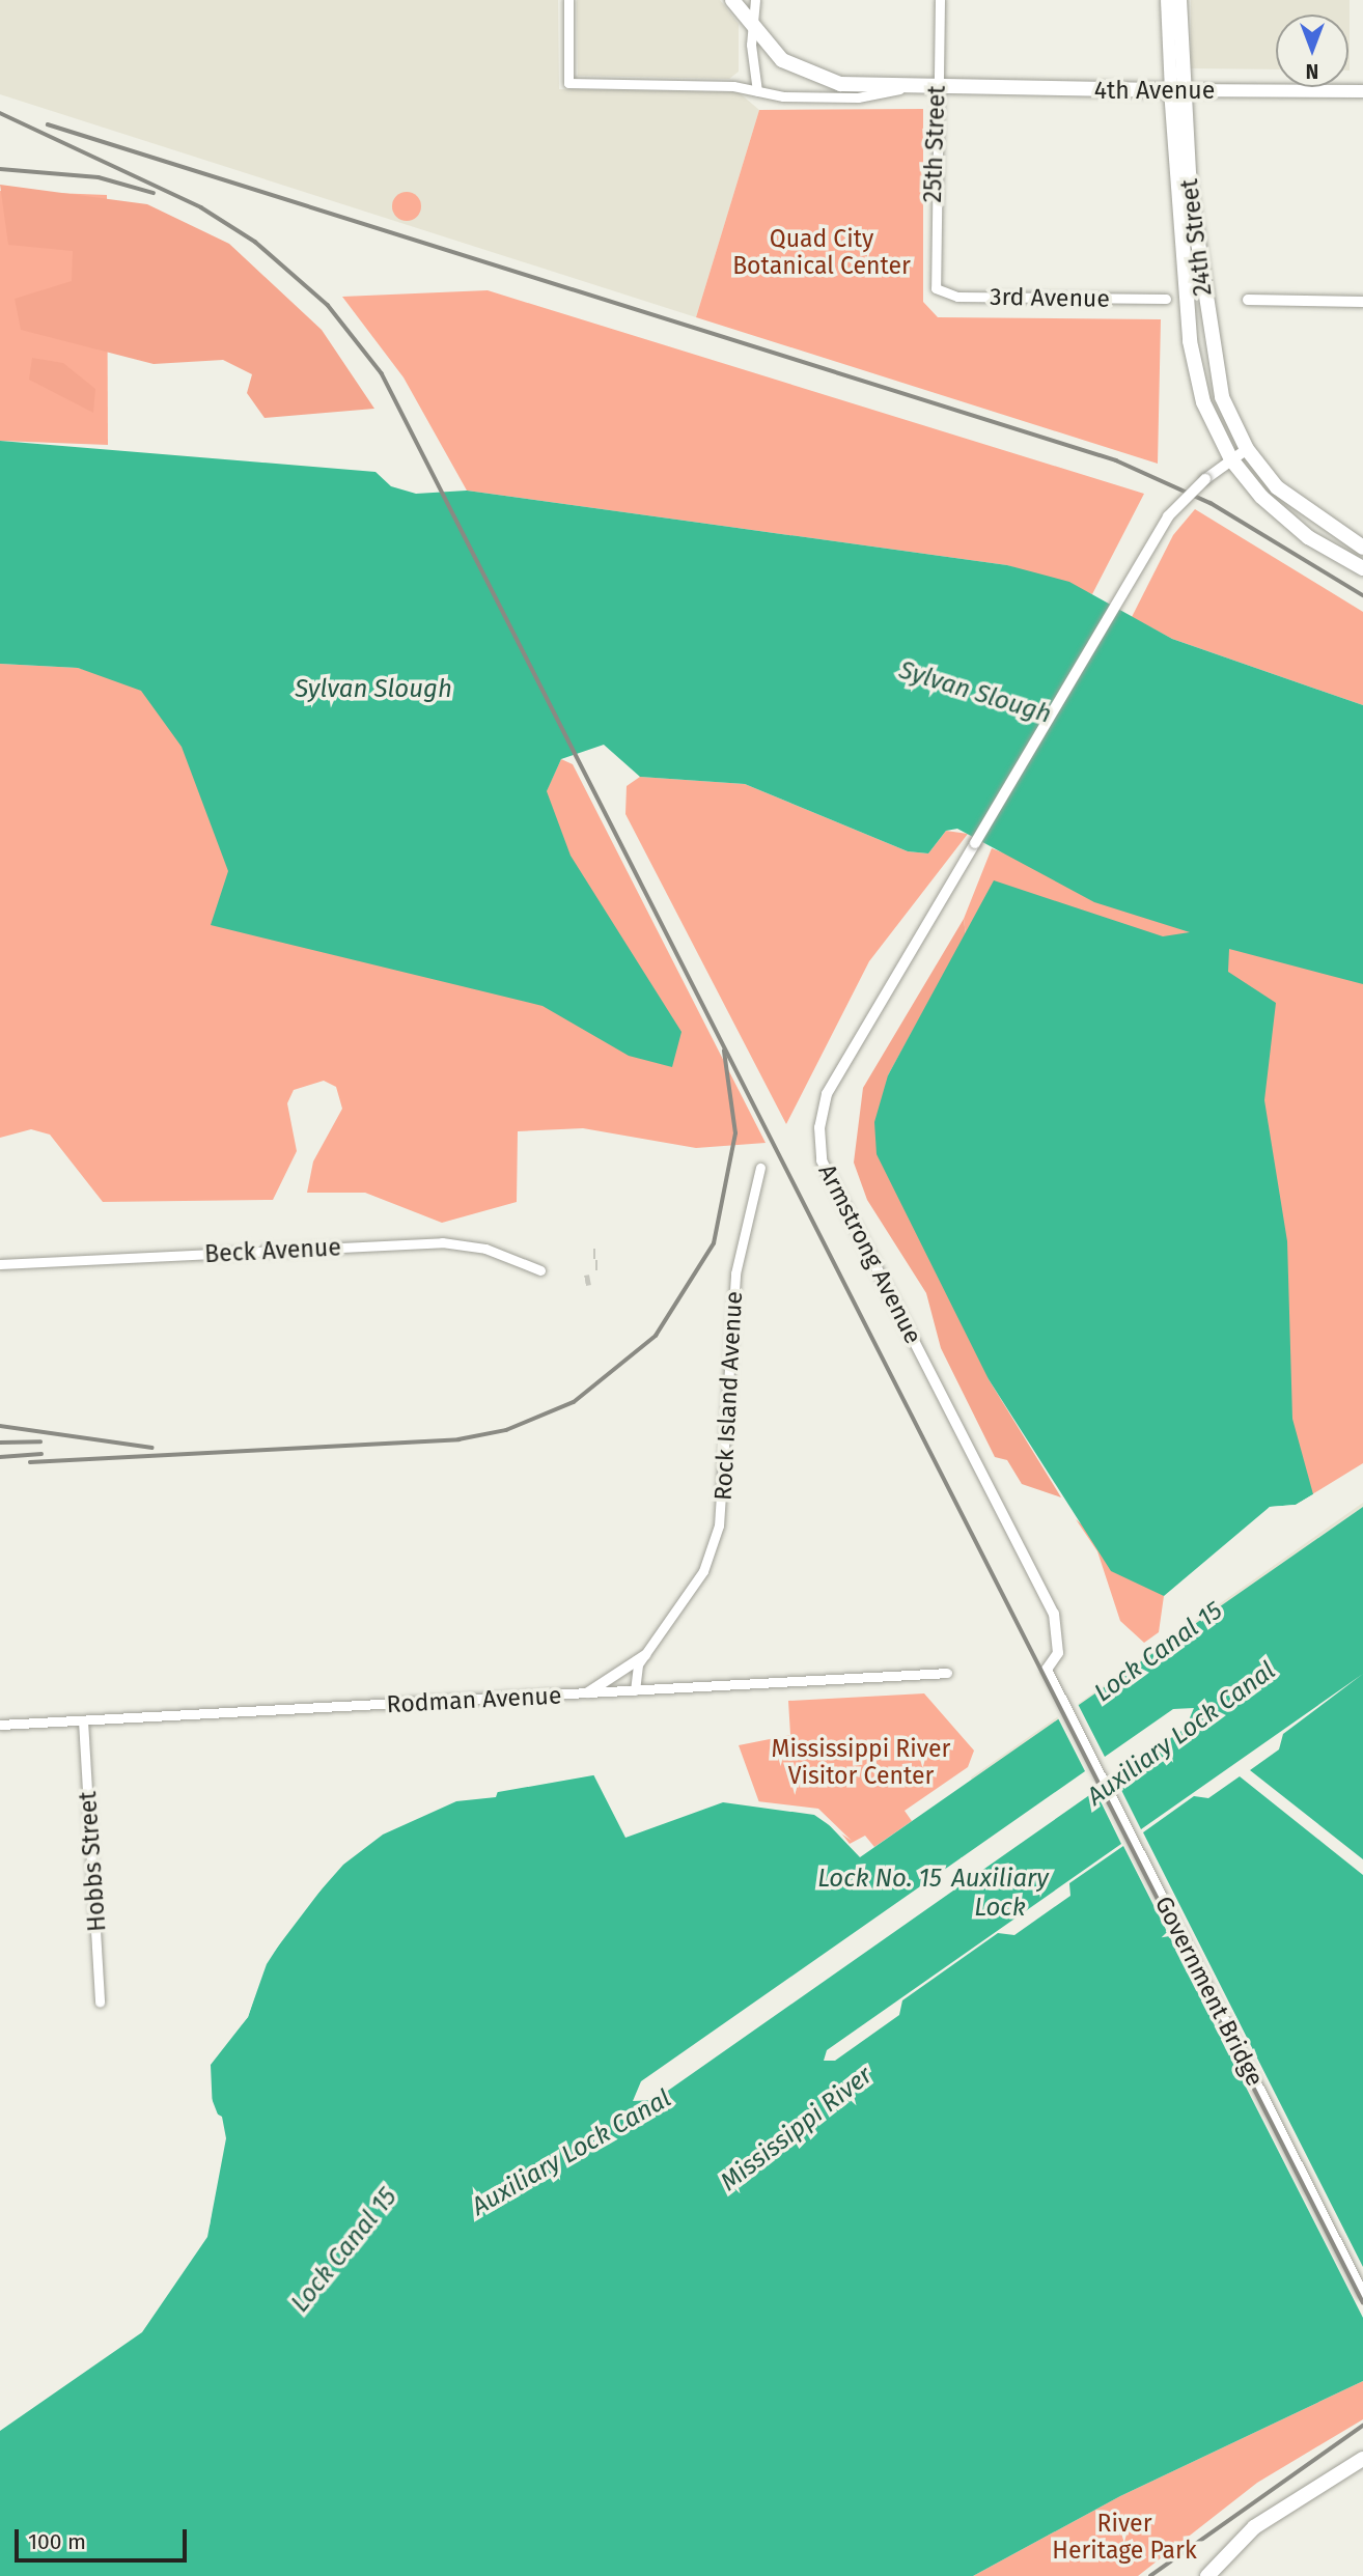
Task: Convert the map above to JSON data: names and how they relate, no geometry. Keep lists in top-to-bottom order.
{
  "streets": {
    "main road": ["4th Avenue", "24th Street"],
    "street": [
      "25th Street",
      "3rd Avenue",
      "Beck Avenue",
      "Armstrong Avenue",
      "Rock Island Avenue",
      "Rodman Avenue",
      "Hobbs Street",
      "Government Bridge"
    ]
  },
  "crossings": [
    ["4th Avenue", "25th Street"],
    ["4th Avenue", "24th Street"],
    ["25th Street", "3rd Avenue"],
    ["24th Street", "Armstrong Avenue"],
    ["Armstrong Avenue", "Government Bridge"],
    ["Rock Island Avenue", "Rodman Avenue"],
    ["Rodman Avenue", "Hobbs Street"]
  ],
  "water": [
    "Sylvan Slough",
    "Lock Canal 15",
    "Auxiliary Lock Canal",
    "Lock No. 15",
    "Auxiliary Lock",
    "Mississippi River"
  ],
  "parks": ["Quad City Botanical Center", "Mississippi River Visitor Center", "River Heritage Park"],
  "scale_bar": "100 m",
  "north": "bottom"
}
